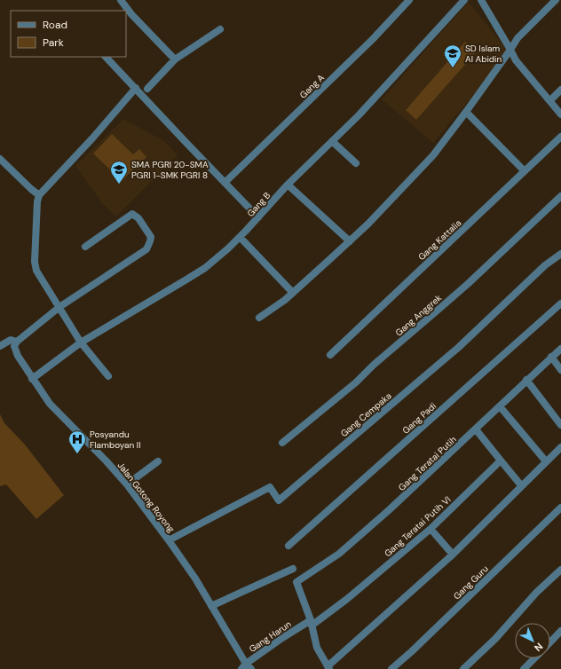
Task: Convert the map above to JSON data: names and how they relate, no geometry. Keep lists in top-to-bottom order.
{
  "streets": {
    "street": [
      "Gang A",
      "Gang B",
      "Gang Kattalia",
      "Gang Anggrek",
      "Gang Cempaka",
      "Gang Padi",
      "Gang Teratai Putih",
      "Jalan Gotong Royong",
      "Gang Teratai Putih VI",
      "Gang Guru",
      "Gang Harun"
    ]
  },
  "crossings": [
    ["Gang B", "Jalan Gotong Royong"],
    ["Gang Cempaka", "Jalan Gotong Royong"],
    ["Gang Teratai Putih", "Gang Teratai Putih VI"],
    ["Gang Teratai Putih", "Gang Harun"],
    ["Jalan Gotong Royong", "Gang Harun"],
    ["Gang Teratai Putih VI", "Gang Harun"]
  ],
  "places": {
    "school or university": ["SD Islam Al Abidin", "SMA PGRI 20-SMA PGRI 1-SMK PGRI 8"],
    "hospital": ["Posyandu Flamboyan II"]
  },
  "legend": ["Road", "Park"],
  "north": "bottom right"
}
